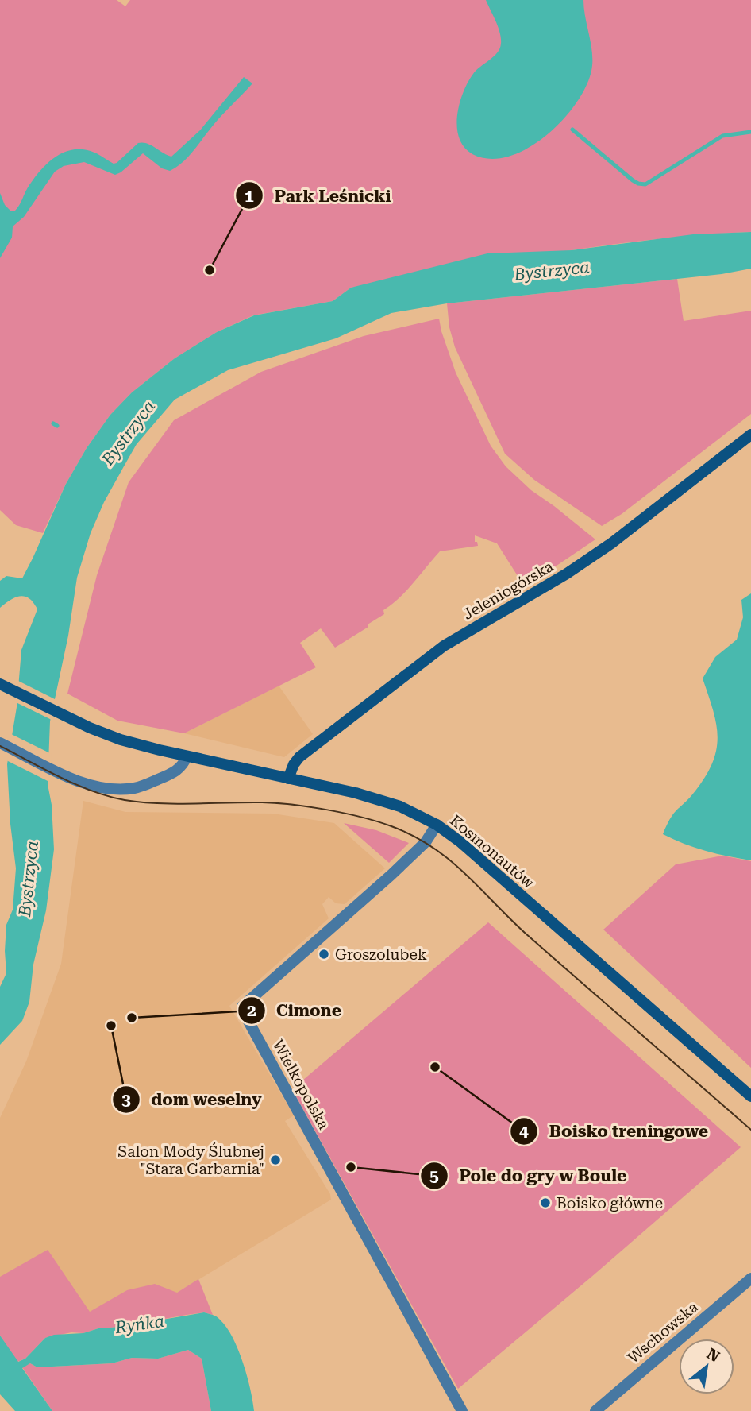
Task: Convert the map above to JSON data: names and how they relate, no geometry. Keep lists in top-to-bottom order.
{
  "streets": {
    "main road": ["Jeleniogórska", "Kosmonautów"],
    "street": ["Wielkopolska", "Wschowska"]
  },
  "crossings": [
    ["Jeleniogórska", "Kosmonautów"],
    ["Kosmonautów", "Wielkopolska"]
  ],
  "water": ["Bystrzyca", "Ryńka"],
  "places": [
    "Park Leśnicki",
    "Groszolubek",
    "Cimone",
    "dom weselny",
    "Boisko treningowe",
    "Salon Mody Ślubnej \"Stara Garbarnia\"",
    "Pole do gry w Boule",
    "Boisko główne"
  ],
  "north": "top right"
}
